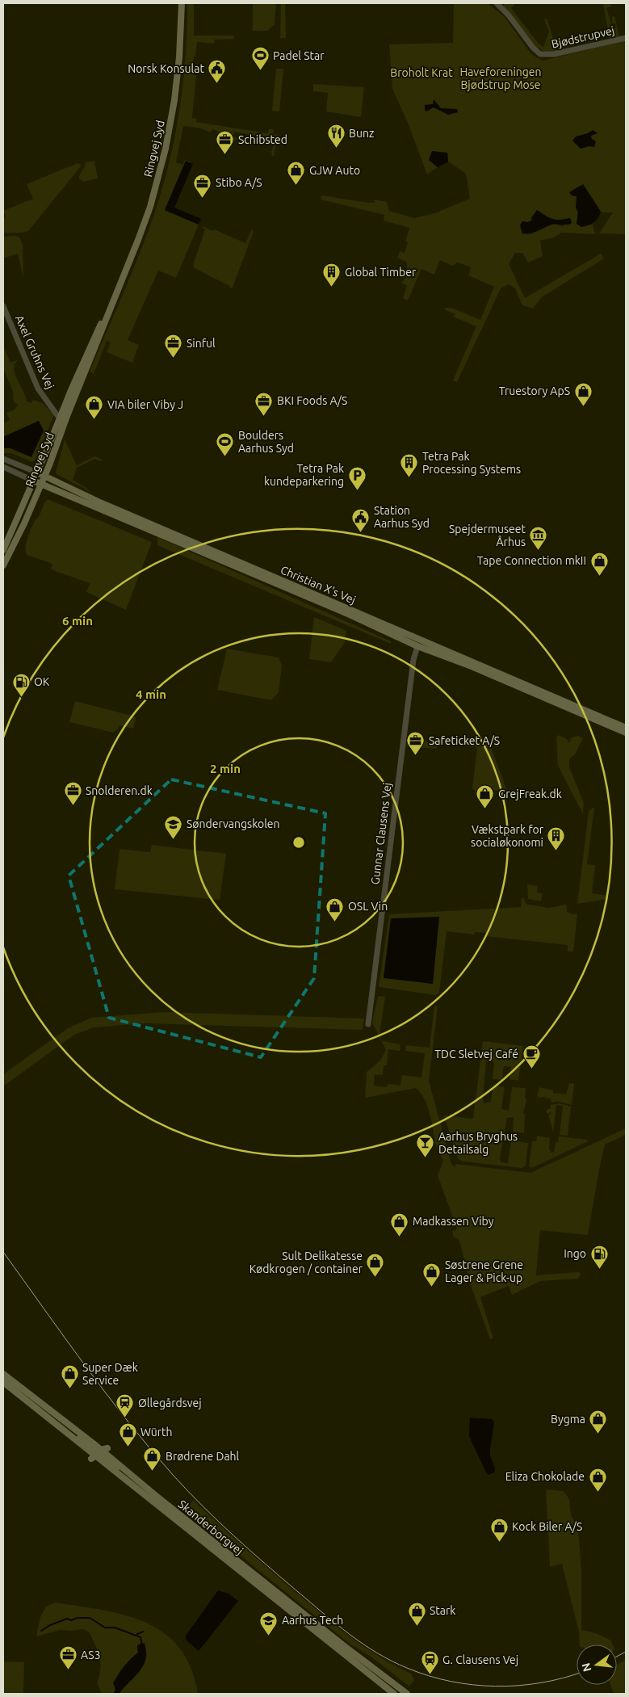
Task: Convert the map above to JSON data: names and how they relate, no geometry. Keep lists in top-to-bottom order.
{
  "streets": {
    "main road": ["Ringvej Syd", "Christian X's Vej", "Skanderborgvej"],
    "street": ["Bjødstrupvej", "Axel Gruhns Vej", "Gunnar Clausens Vej"]
  },
  "crossings": [
    ["Ringvej Syd", "Axel Gruhns Vej"],
    ["Ringvej Syd", "Christian X's Vej"],
    ["Christian X's Vej", "Gunnar Clausens Vej"]
  ],
  "parks": ["Haveforeningen Bjødstrup Mose", "Broholt Krat"],
  "places": {
    "sports": ["Padel Star", "Boulders Aarhus Syd"],
    "public building": ["Norsk Konsulat", "Station Aarhus Syd"],
    "restaurant": ["Bunz"],
    "office": [
      "Schibsted",
      "Stibo A/S",
      "Sinful",
      "BKI Foods A/S",
      "Safeticket A/S",
      "Snolderen.dk",
      "AS3"
    ],
    "shop": [
      "GJW Auto",
      "Truestory ApS",
      "VIA biler Viby J",
      "Tape Connection mkII",
      "GrejFreak.dk",
      "OSL Vin",
      "Madkassen Viby",
      "Sult Delikatesse Kødkrogen / container",
      "Søstrene Grene Lager & Pick-up",
      "Super Dæk Service",
      "Bygma",
      "Würth",
      "Brødrene Dahl",
      "Eliza Chokolade",
      "Kock Biler A/S",
      "Stark"
    ],
    "building": ["Global Timber", "Tetra Pak Processing Systems", "Vækstpark for socialøkonomi"],
    "parking": ["Tetra Pak kundeparkering"],
    "museum": ["Spejdermuseet Århus"],
    "fuel station": ["OK", "Ingo"],
    "school or university": ["Søndervangskolen", "Aarhus Tech"],
    "cafe": ["TDC Sletvej Café"],
    "bar": ["Aarhus Bryghus Detailsalg"],
    "station": ["Øllegårdsvej", "G. Clausens Vej"]
  },
  "north": "left",
  "rings": ["6 min", "4 min", "2 min"]
}
